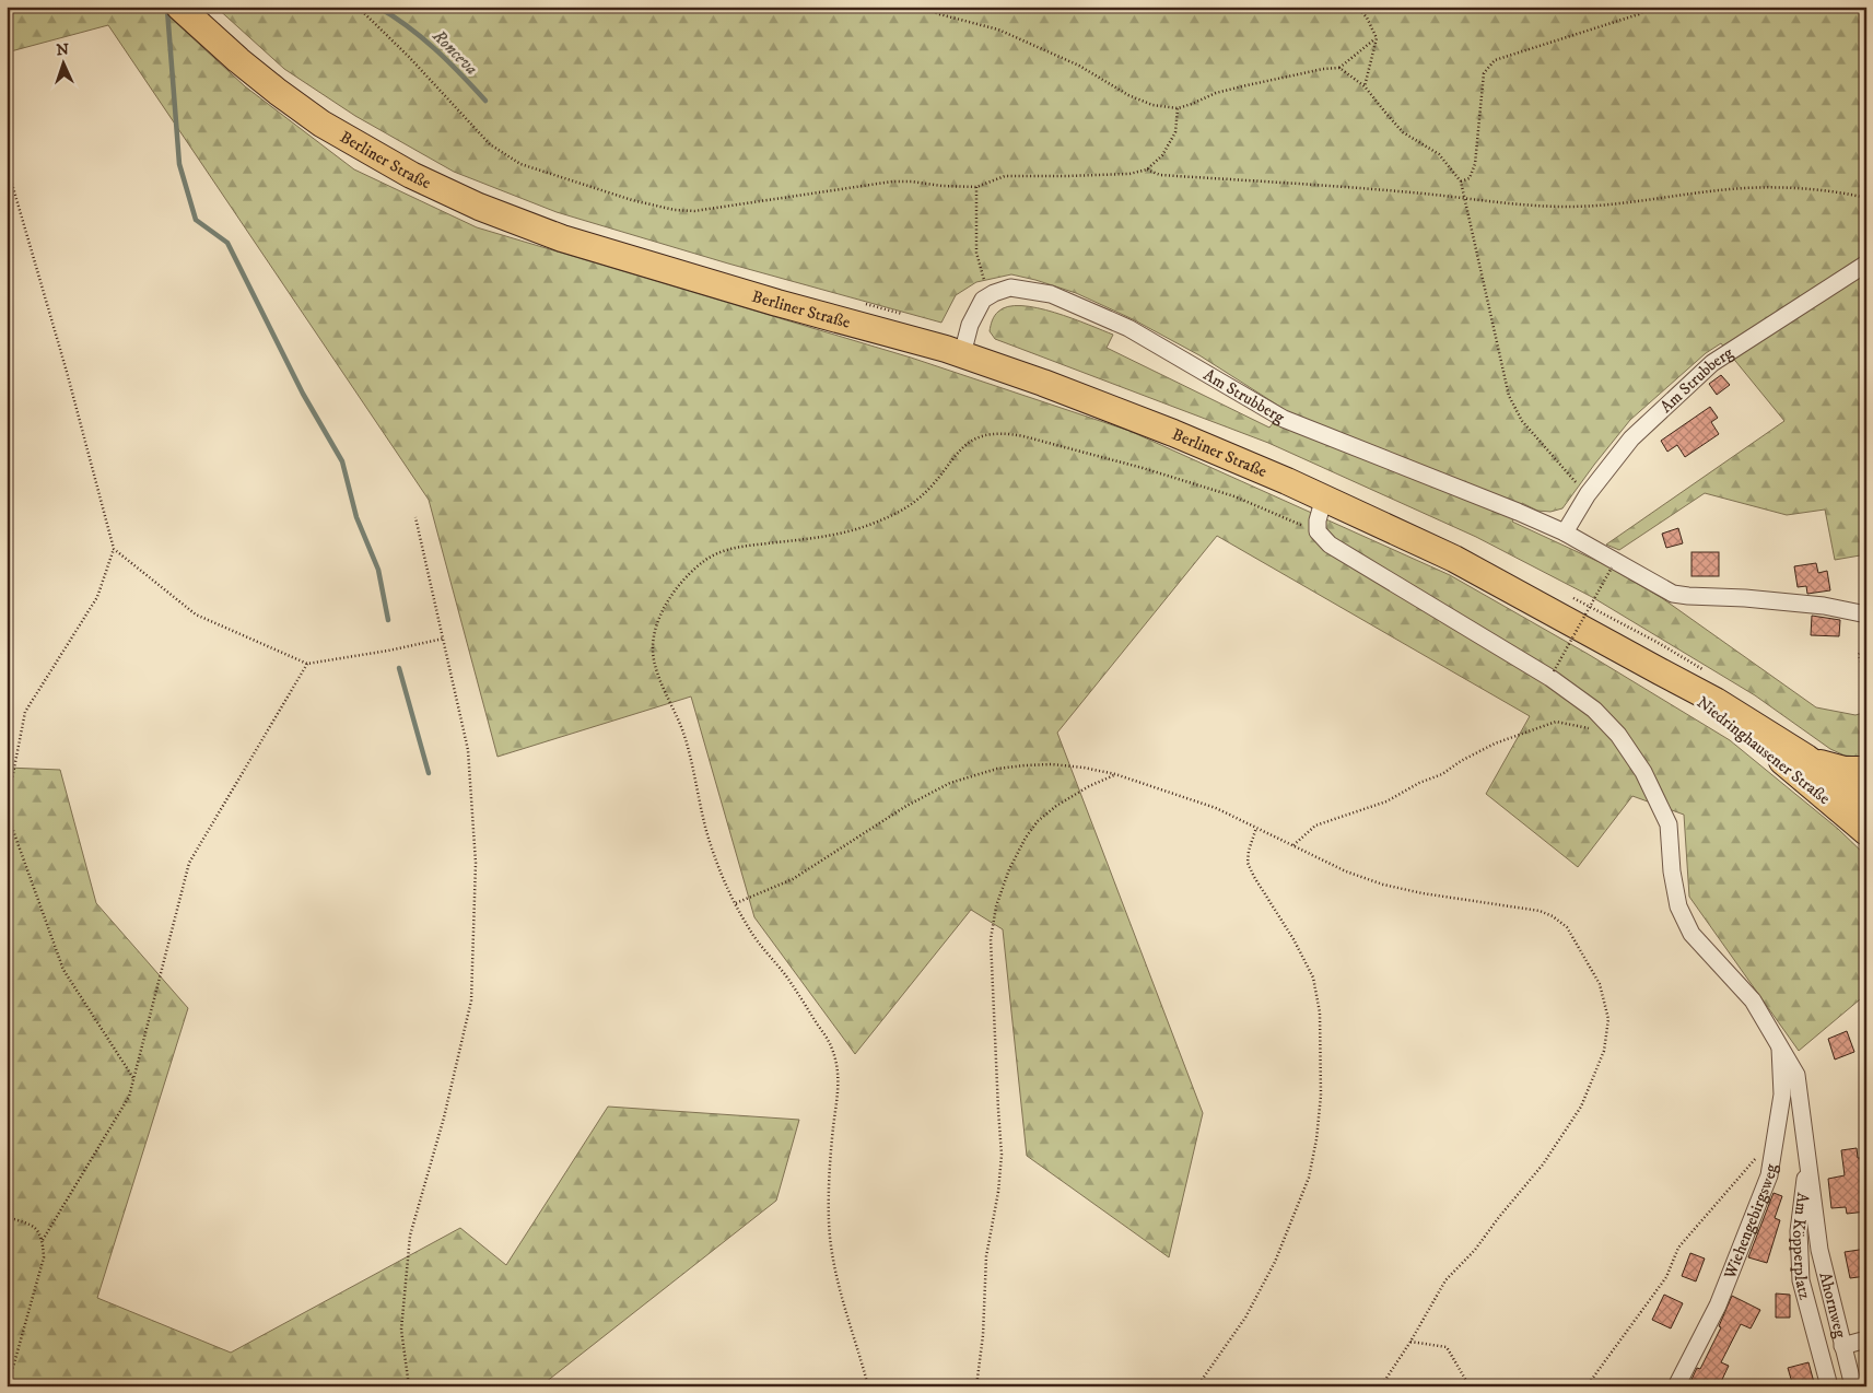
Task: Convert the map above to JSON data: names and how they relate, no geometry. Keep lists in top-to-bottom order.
{
  "streets": {
    "main road": ["Berliner Straße", "Niedringhausener Straße"],
    "street": [
      "Am Strubberg",
      "Wiehengebirgsweg",
      "Am Köpperplatz",
      "Ahornweg"
    ]
  },
  "crossings": [
    ["Berliner Straße", "Niedringhausener Straße"],
    ["Wiehengebirgsweg", "Am Köpperplatz"],
    ["Am Köpperplatz", "Ahornweg"]
  ],
  "water": ["Ronceva"],
  "north": "top"
}
